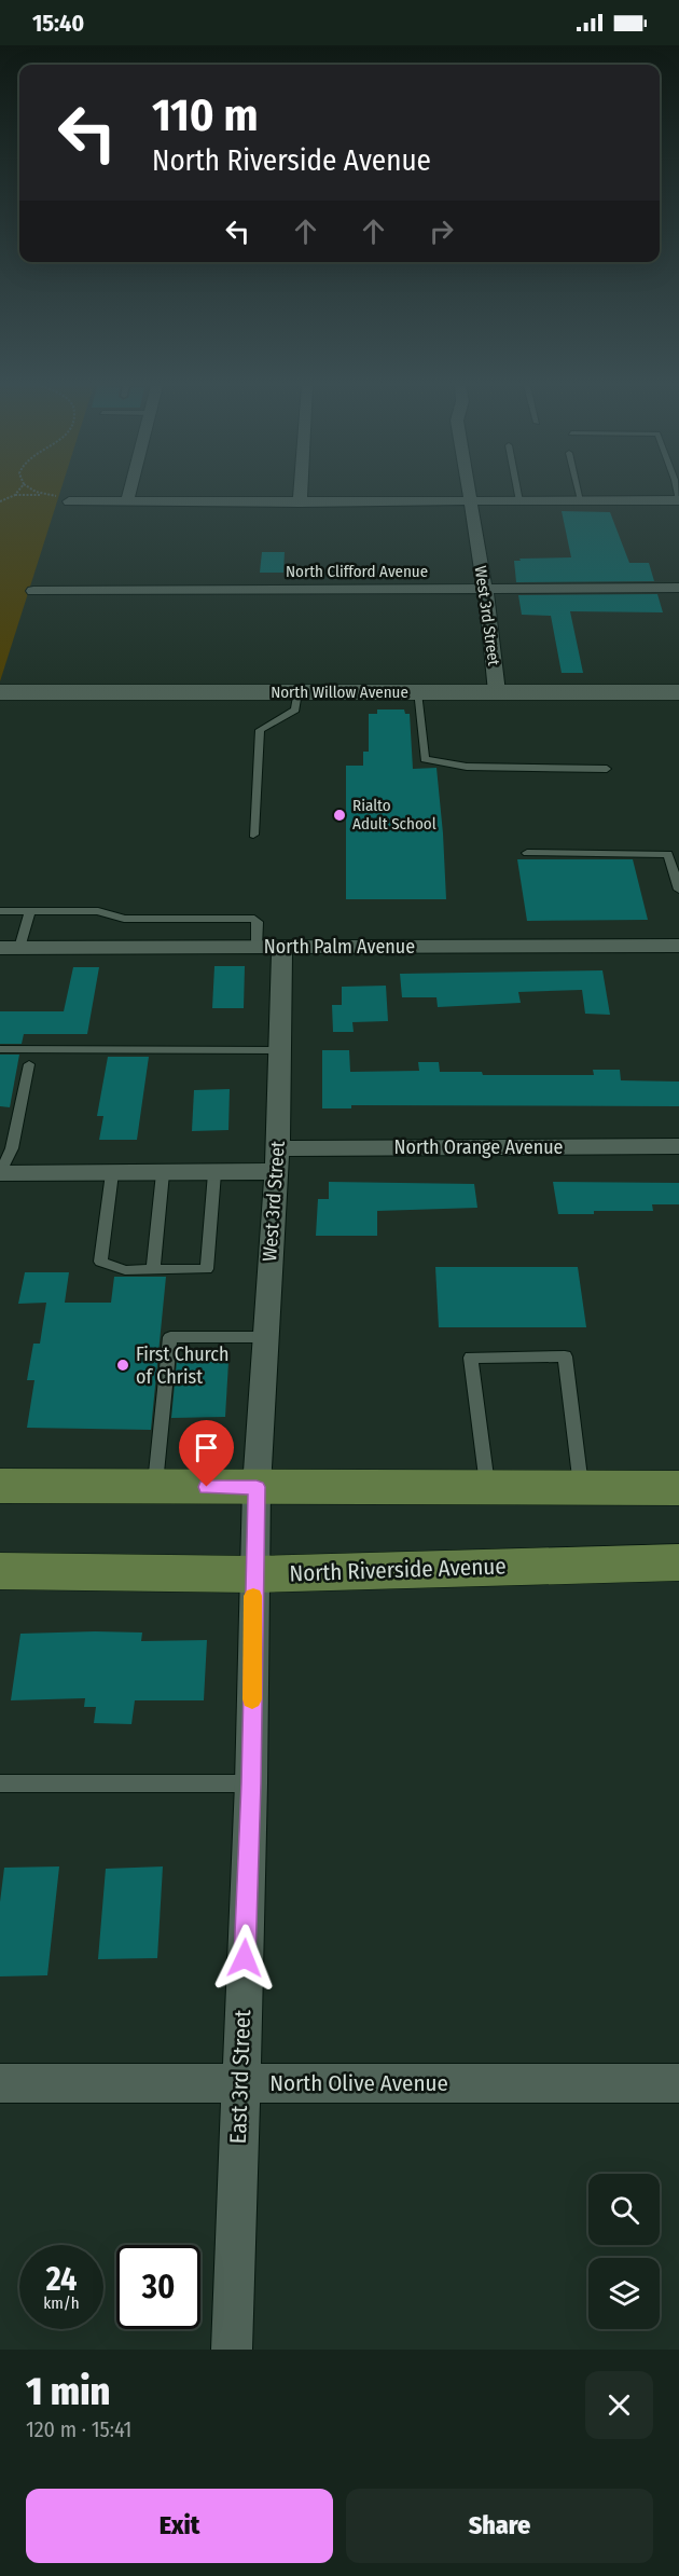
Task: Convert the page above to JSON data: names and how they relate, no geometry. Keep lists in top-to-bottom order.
{
  "streets": {
    "main road": ["North Riverside Avenue"],
    "street": [
      "North Clifford Avenue",
      "West 3rd Street",
      "North Willow Avenue",
      "North Palm Avenue",
      "North Orange Avenue",
      "East 3rd Street",
      "North Olive Avenue"
    ]
  },
  "crossings": [
    ["North Clifford Avenue", "West 3rd Street"],
    ["West 3rd Street", "North Willow Avenue"],
    ["West 3rd Street", "North Palm Avenue"],
    ["West 3rd Street", "North Orange Avenue"],
    ["West 3rd Street", "East 3rd Street"],
    ["North Riverside Avenue", "East 3rd Street"],
    ["East 3rd Street", "North Olive Avenue"]
  ],
  "places": ["Rialto Adult School", "First Church of Christ"],
  "page": {
    "status": "15:40",
    "turn": ["110 m", "North Riverside Avenue"],
    "speed": "24 km/h",
    "limit": "30",
    "heading": ["1 min", "120 m · 15:41"],
    "buttons": ["Exit", "Share"]
  }
}
